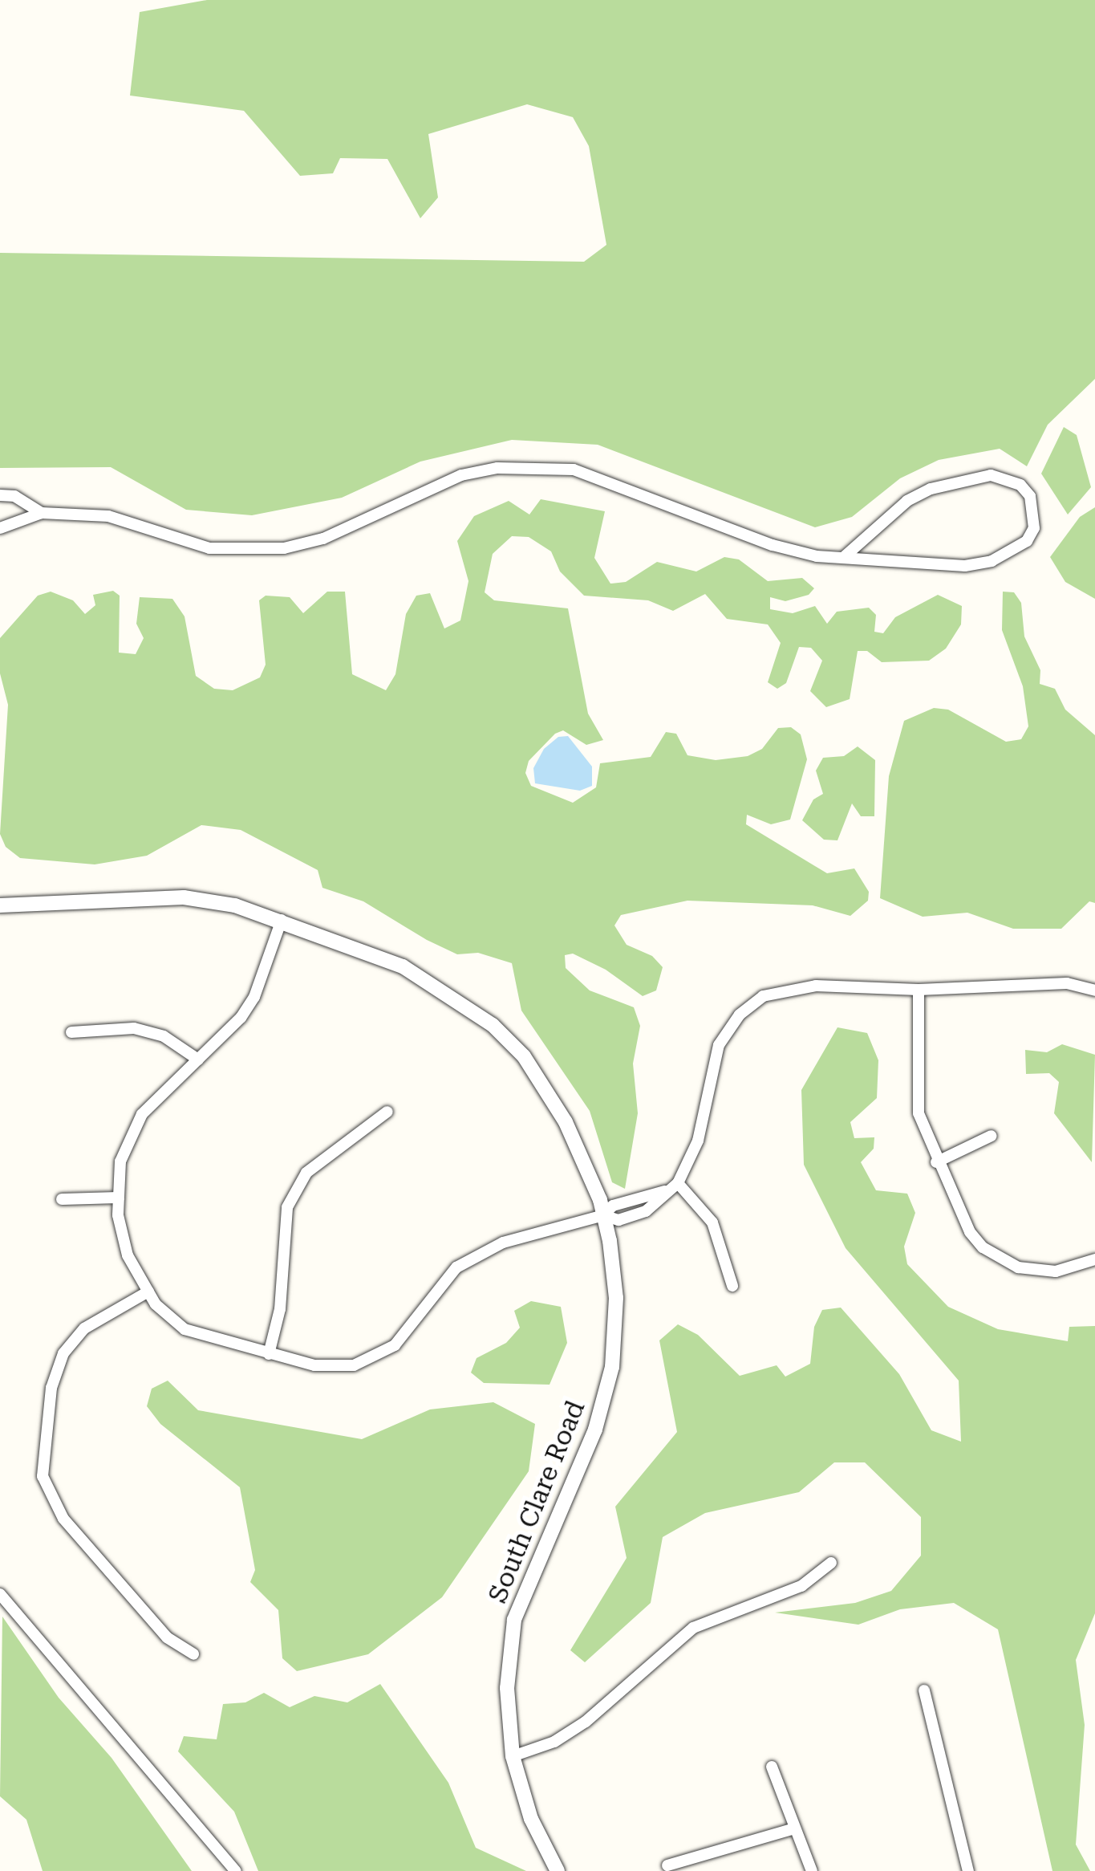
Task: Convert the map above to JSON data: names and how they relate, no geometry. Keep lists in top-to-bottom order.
{
  "streets": {
    "street": ["South Clare Road"]
  }
}
